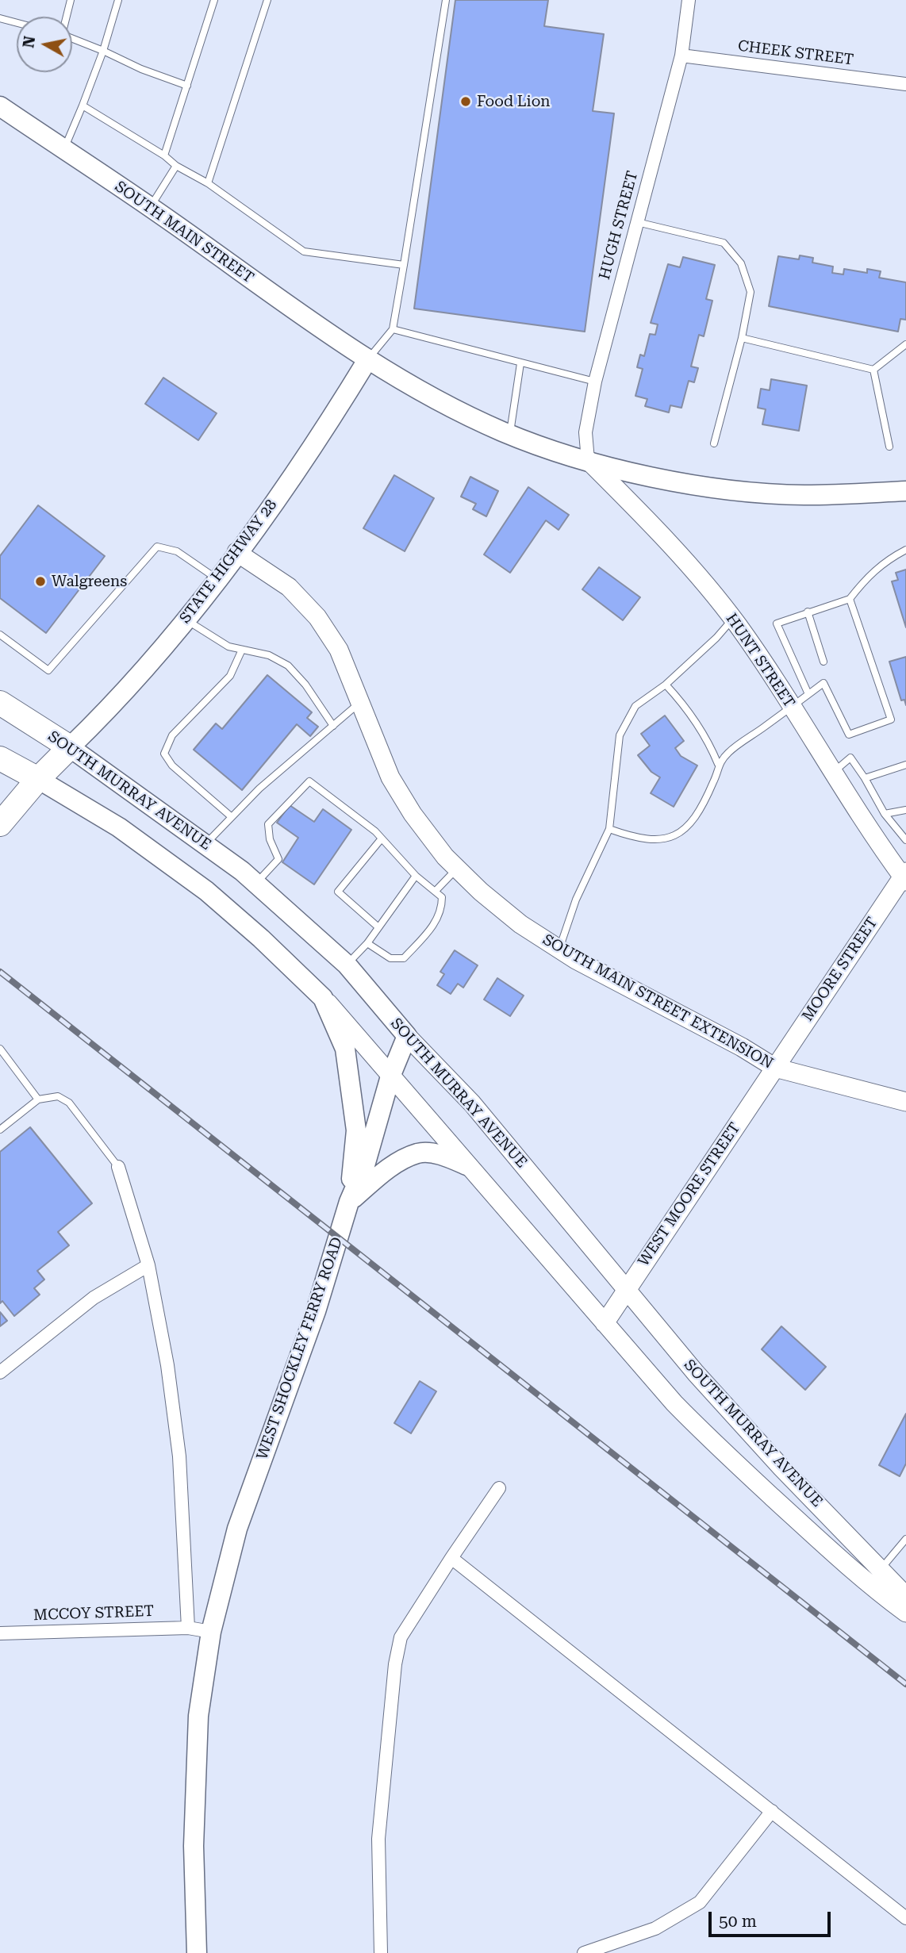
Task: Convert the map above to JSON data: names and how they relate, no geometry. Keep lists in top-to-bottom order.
{
  "streets": {
    "highway": ["SOUTH MURRAY AVENUE"],
    "main road": ["SOUTH MAIN STREET", "STATE HIGHWAY 28", "WEST SHOCKLEY FERRY ROAD"],
    "street": [
      "CHEEK STREET",
      "HUGH STREET",
      "HUNT STREET",
      "MOORE STREET",
      "SOUTH MAIN STREET EXTENSION",
      "WEST MOORE STREET",
      "MCCOY STREET"
    ]
  },
  "crossings": [
    ["CHEEK STREET", "HUGH STREET"],
    ["HUGH STREET", "SOUTH MAIN STREET"],
    ["HUGH STREET", "HUNT STREET"],
    ["SOUTH MAIN STREET", "STATE HIGHWAY 28"],
    ["SOUTH MAIN STREET", "HUNT STREET"],
    ["STATE HIGHWAY 28", "SOUTH MURRAY AVENUE"],
    ["STATE HIGHWAY 28", "SOUTH MAIN STREET EXTENSION"],
    ["HUNT STREET", "MOORE STREET"],
    ["SOUTH MURRAY AVENUE", "WEST MOORE STREET"],
    ["SOUTH MURRAY AVENUE", "WEST SHOCKLEY FERRY ROAD"],
    ["MOORE STREET", "SOUTH MAIN STREET EXTENSION"],
    ["MOORE STREET", "WEST MOORE STREET"],
    ["SOUTH MAIN STREET EXTENSION", "WEST MOORE STREET"]
  ],
  "places": ["Food Lion", "Walgreens"],
  "scale_bar": "50 m",
  "north": "left"
}
